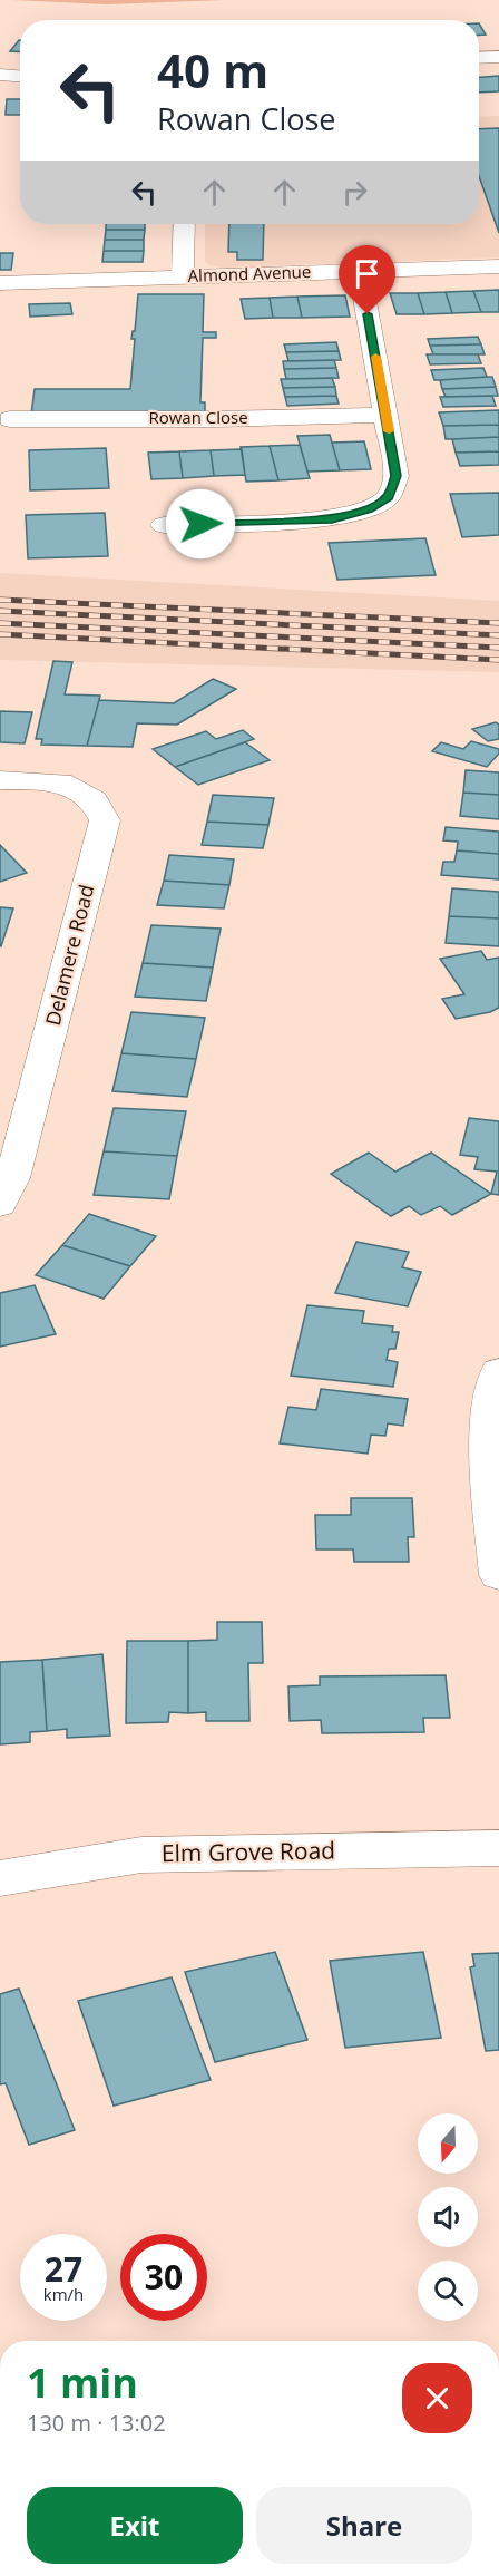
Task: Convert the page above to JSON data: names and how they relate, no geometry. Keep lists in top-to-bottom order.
{
  "streets": {
    "street": [
      "Almond Avenue",
      "Rowan Close",
      "Delamere Road",
      "Elm Grove Road"
    ]
  },
  "north": "bottom",
  "page": {
    "turn": ["40 m", "Rowan Close"],
    "speed": "27 km/h",
    "limit": "30",
    "heading": ["1 min", "130 m · 13:02"],
    "buttons": ["Exit", "Share"]
  }
}
